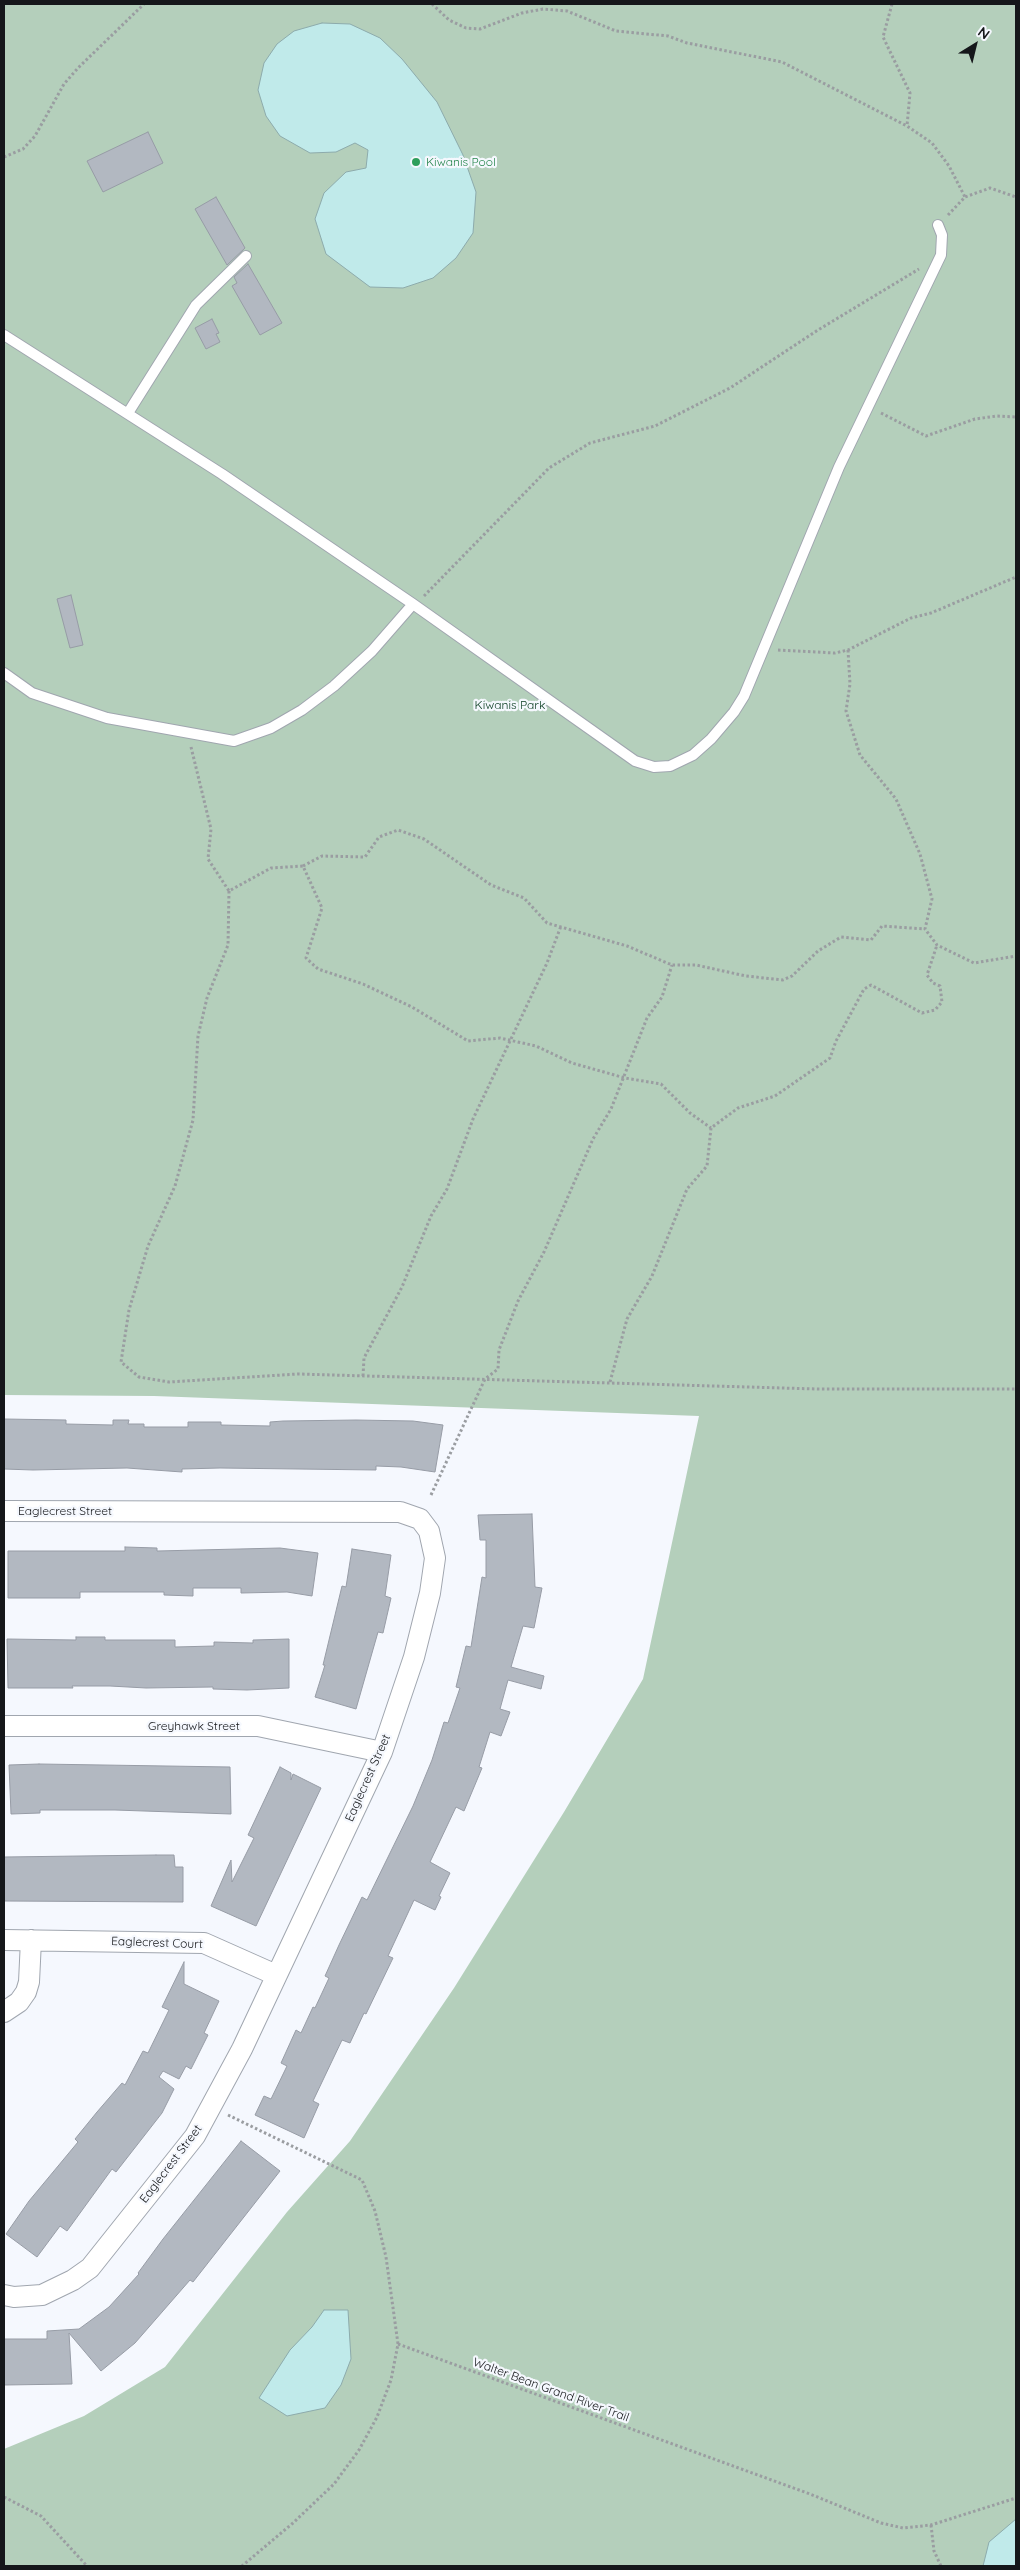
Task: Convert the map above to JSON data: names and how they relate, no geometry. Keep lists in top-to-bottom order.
{
  "streets": {
    "street": ["Eaglecrest Street", "Greyhawk Street", "Eaglecrest Court"],
    "path": ["Walter Bean Grand River Trail"]
  },
  "crossings": [
    ["Eaglecrest Street", "Greyhawk Street"],
    ["Eaglecrest Street", "Eaglecrest Court"]
  ],
  "parks": ["Kiwanis Park"],
  "places": ["Kiwanis Pool"],
  "north": "top right"
}
